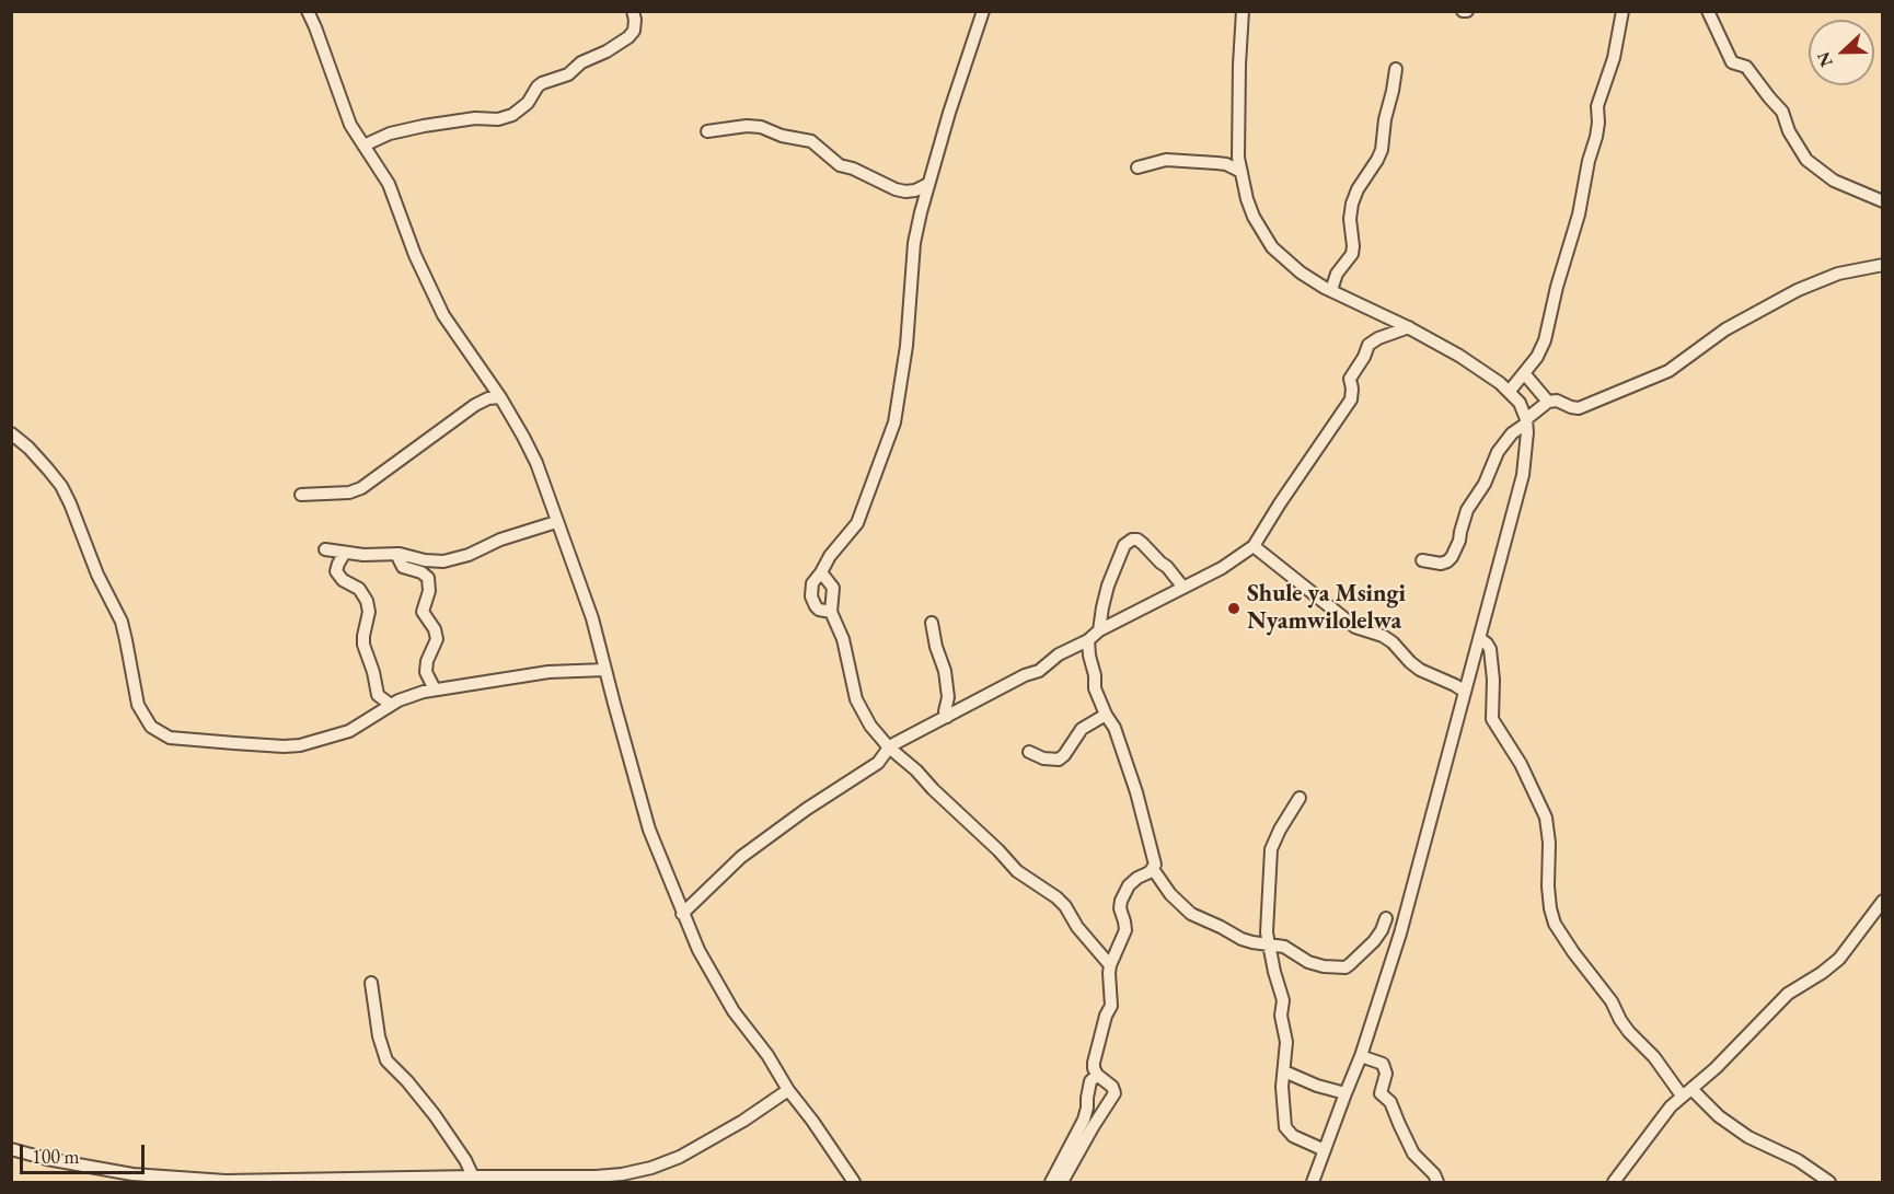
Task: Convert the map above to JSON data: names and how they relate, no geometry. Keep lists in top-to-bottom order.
{
  "places": ["Shule ya Msingi Nyamwilolelwa"],
  "scale_bar": "100 m",
  "north": "left"
}
